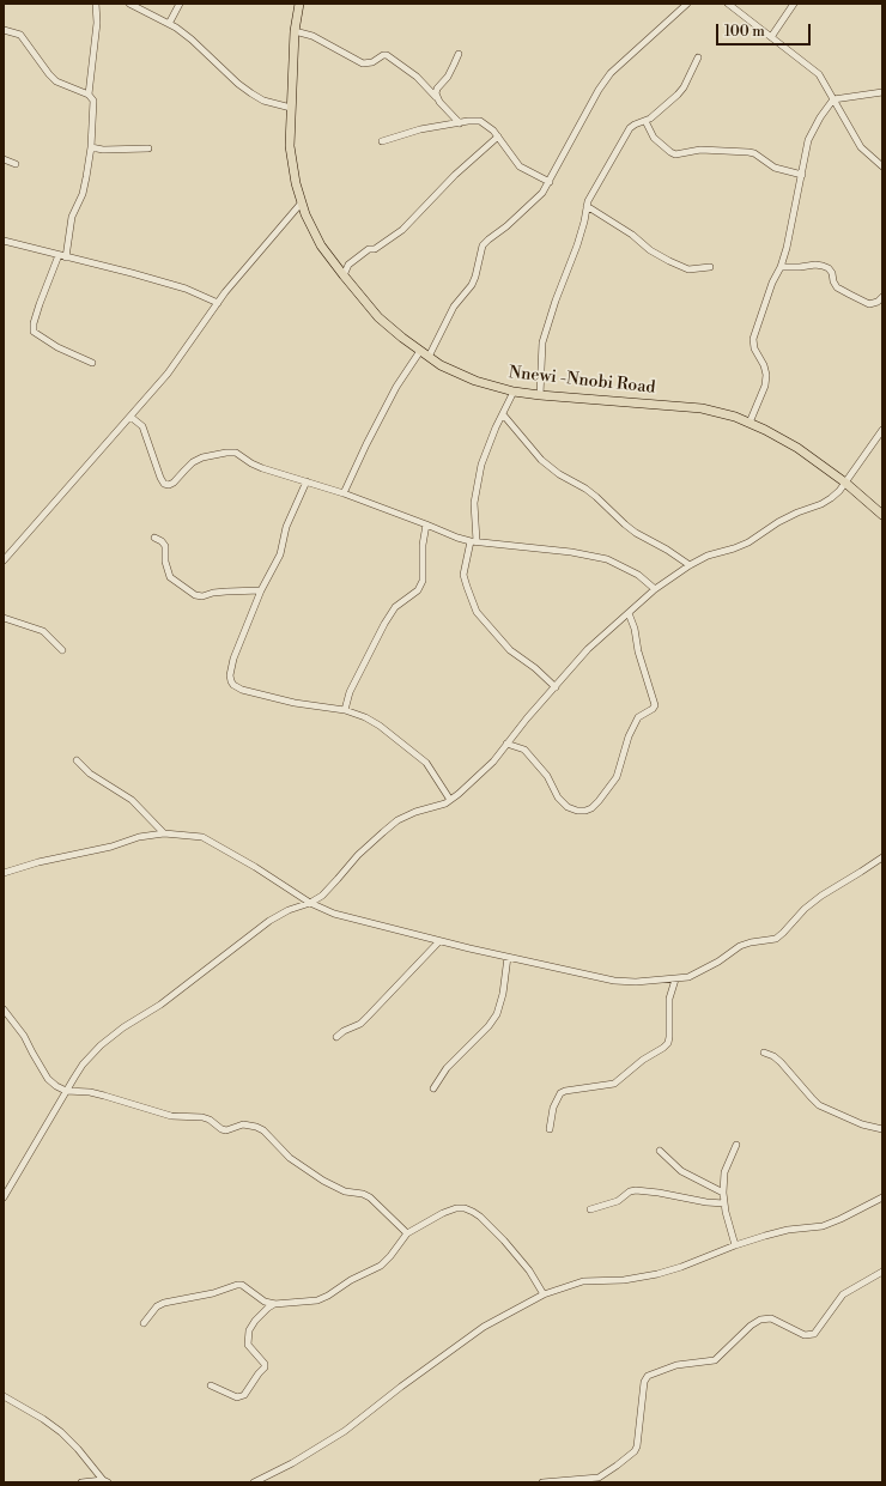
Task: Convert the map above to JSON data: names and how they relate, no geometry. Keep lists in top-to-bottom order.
{
  "streets": {
    "main road": ["Nnewi -Nnobi Road"]
  },
  "scale_bar": "100 m"
}
